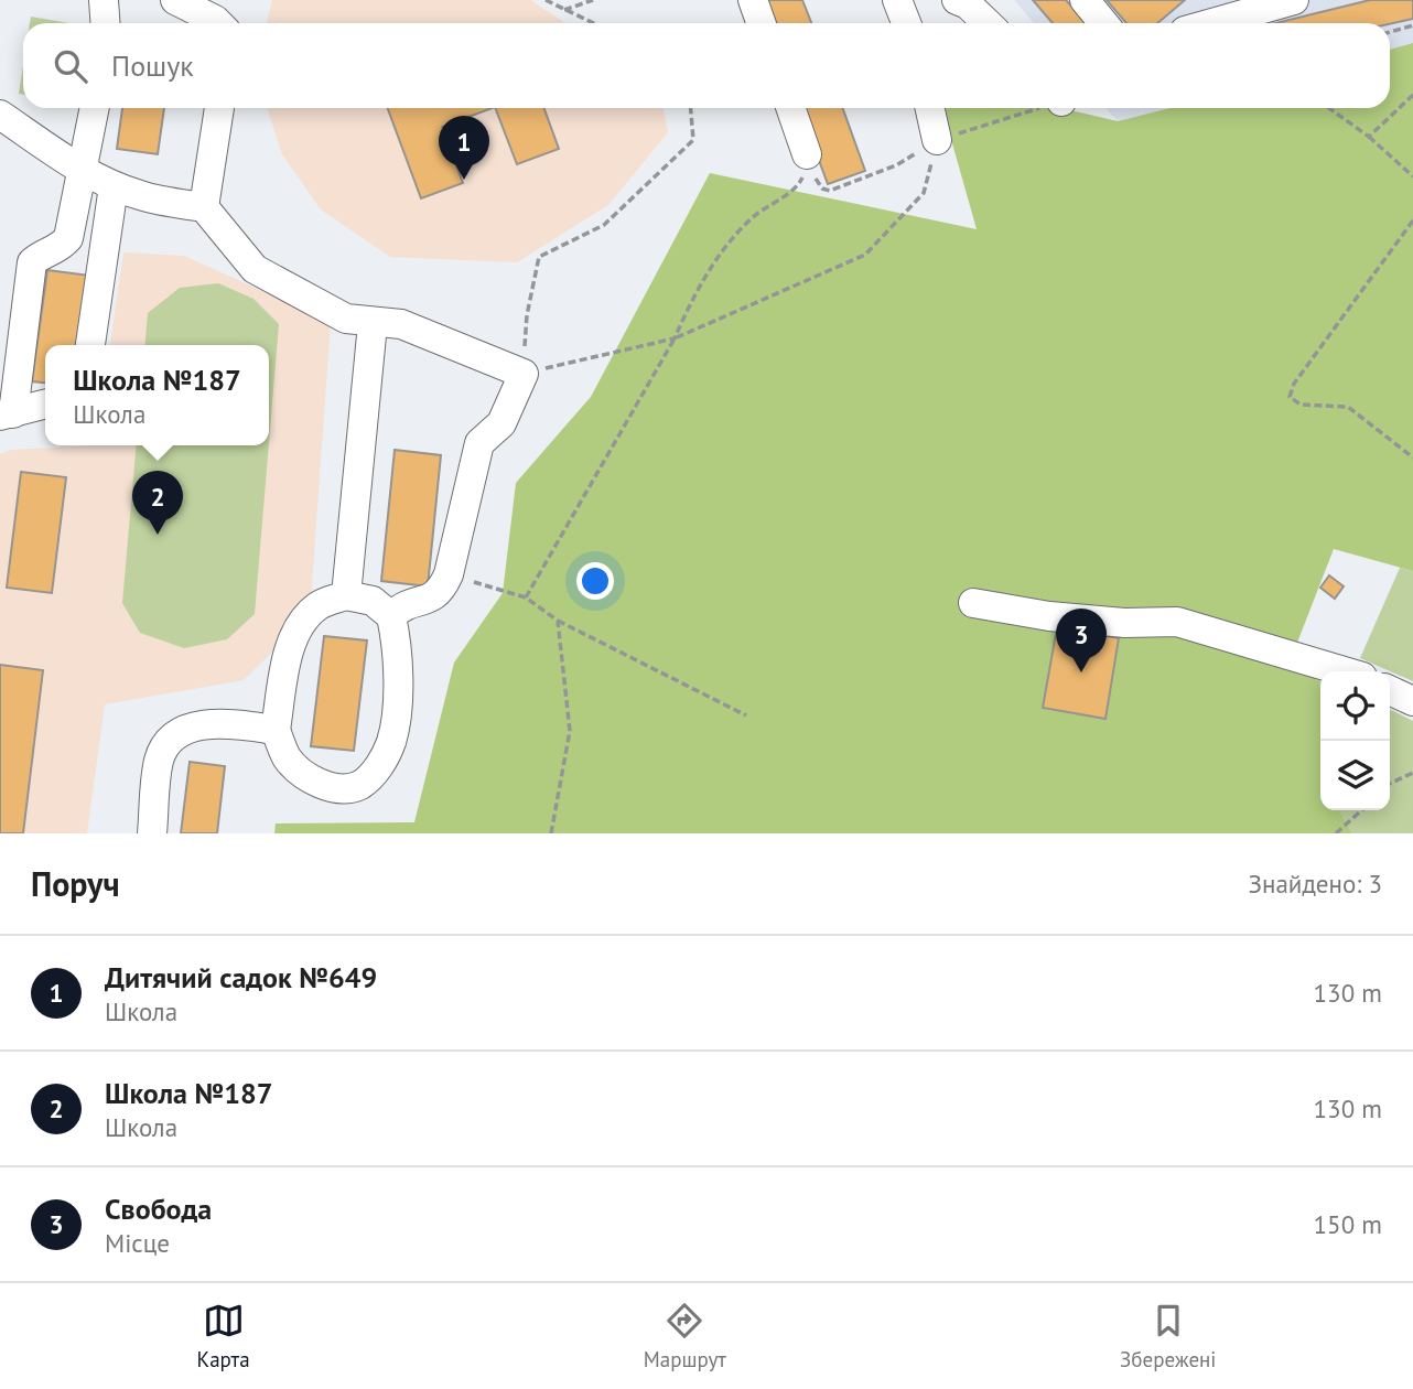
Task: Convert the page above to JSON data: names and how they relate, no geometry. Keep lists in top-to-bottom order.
{
  "page": {
    "search": "Пошук",
    "pins": ["1", "2", "3"],
    "popup": ["Школа №187", "Школа"],
    "heading": ["Поруч", "Знайдено: 3"],
    "list": [
      {
        "mark": "1",
        "name": "Дитячий садок №649",
        "note": "Школа",
        "value": "130 m"
      },
      {
        "mark": "2",
        "name": "Школа №187",
        "note": "Школа",
        "value": "130 m"
      },
      {
        "mark": "3",
        "name": "Свобода",
        "note": "Місце",
        "value": "150 m"
      }
    ],
    "nav": ["Карта", "Маршрут", "Збережені"]
  }
}
